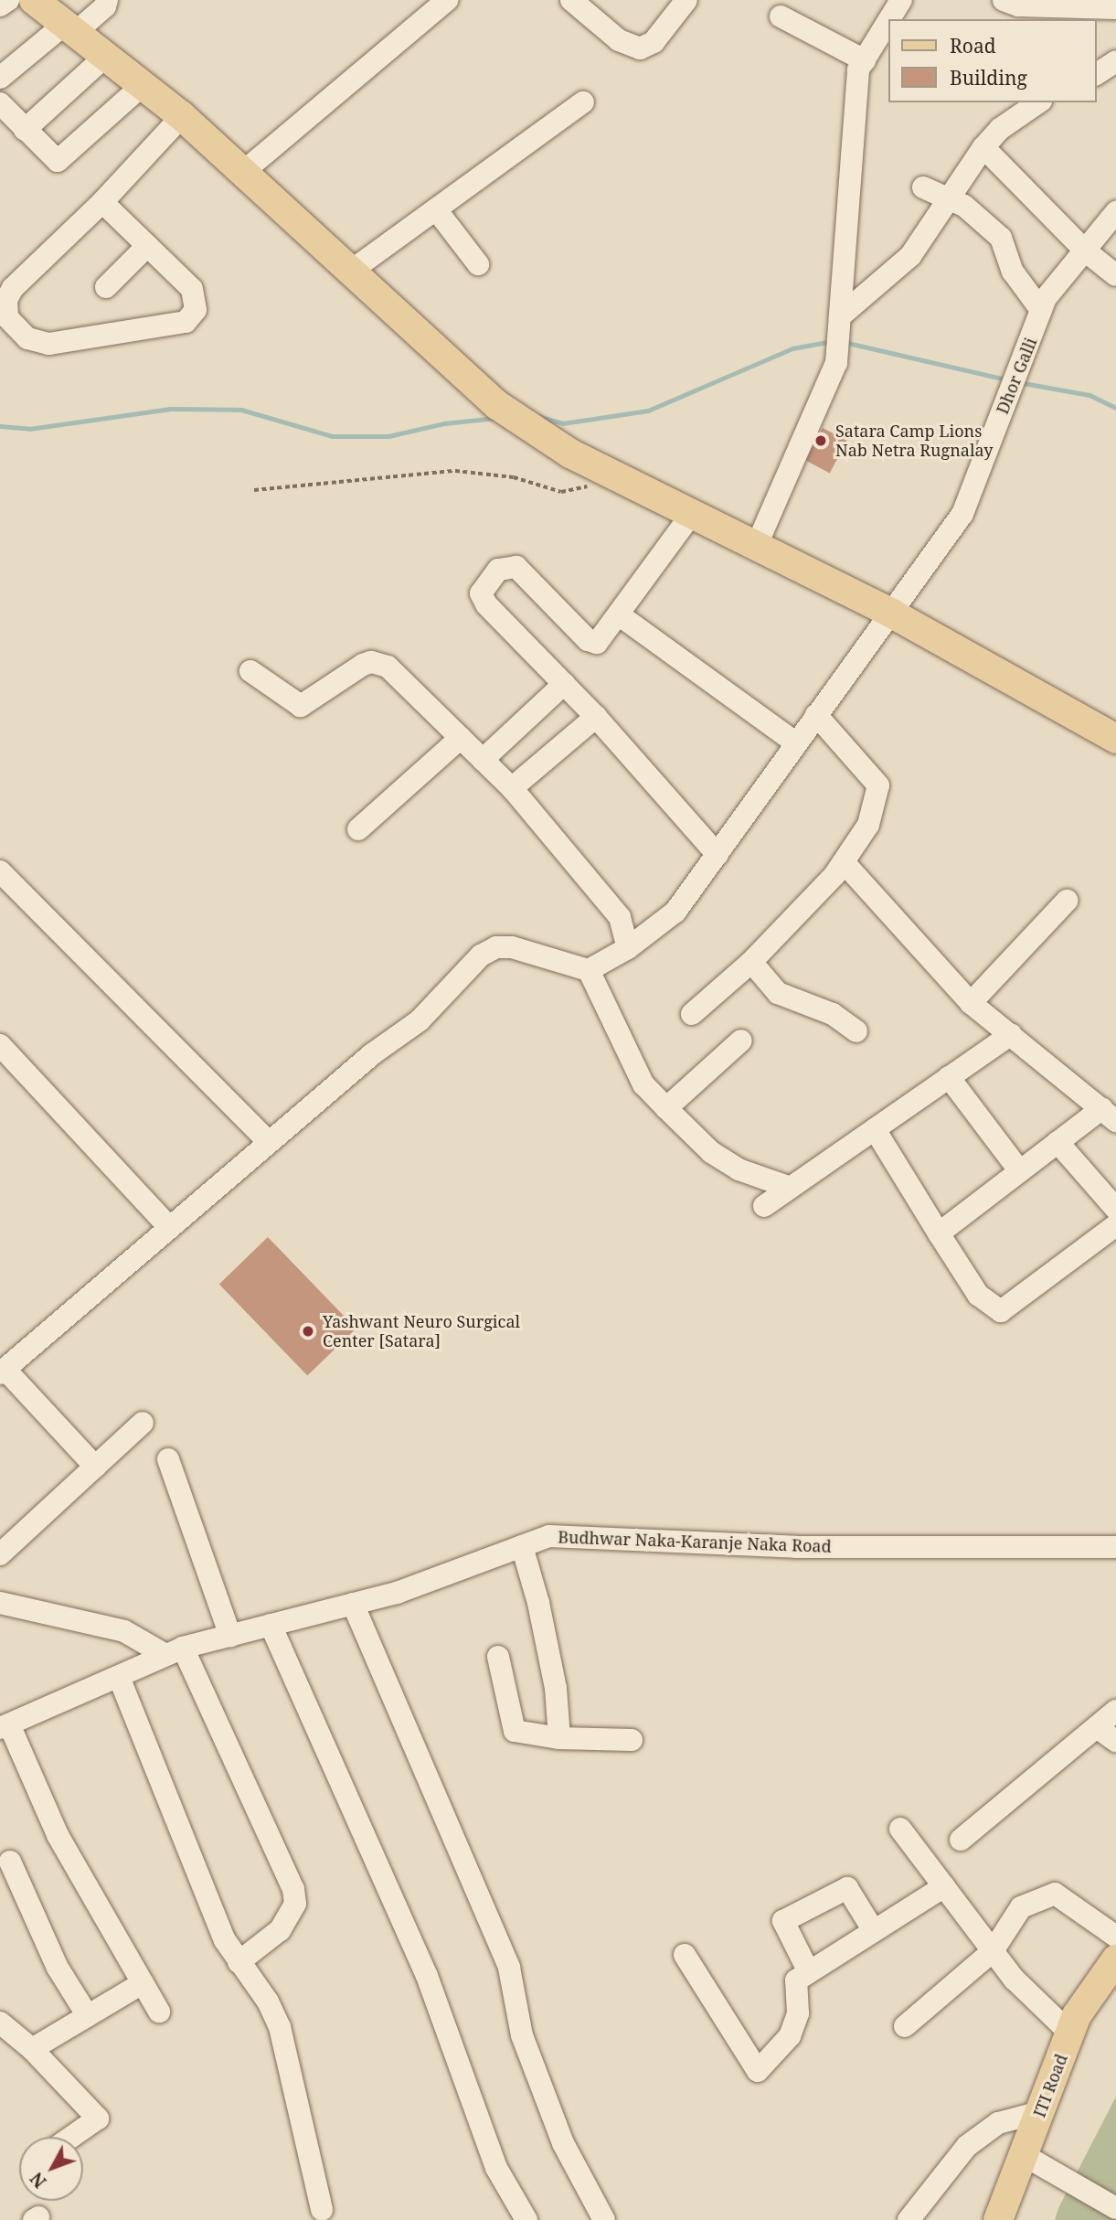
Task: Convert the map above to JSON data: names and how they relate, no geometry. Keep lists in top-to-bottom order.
{
  "streets": {
    "main road": ["ITI Road"],
    "street": ["Dhor Galli", "Budhwar Naka-Karanje Naka Road"]
  },
  "places": ["Satara Camp Lions Nab Netra Rugnalay", "Yashwant Neuro Surgical Center [Satara]"],
  "legend": ["Road", "Building"],
  "north": "bottom left"
}
